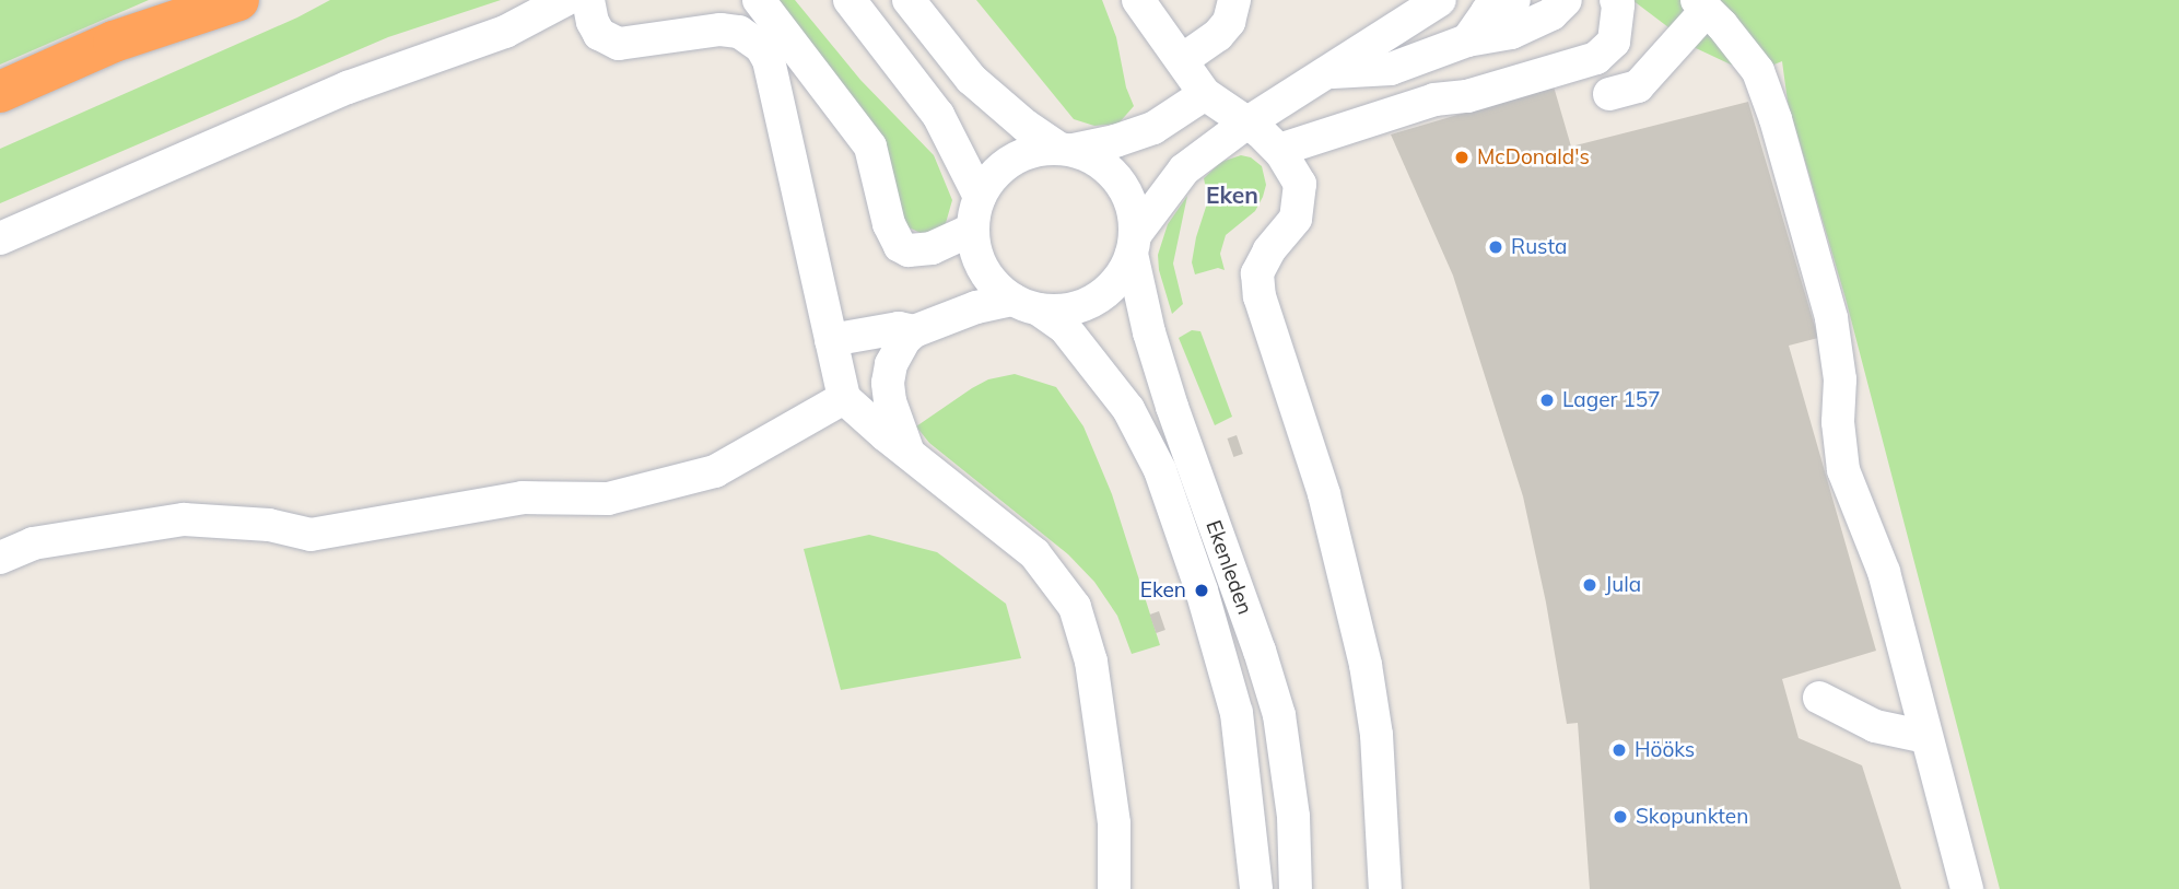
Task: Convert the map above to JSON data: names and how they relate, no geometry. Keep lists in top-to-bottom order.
{
  "streets": {
    "street": ["Ekenleden"]
  },
  "districts": ["Eken"],
  "places": [
    "McDonald's",
    "Rusta",
    "Lager 157",
    "Jula",
    "Eken",
    "Hööks",
    "Skopunkten"
  ]
}
